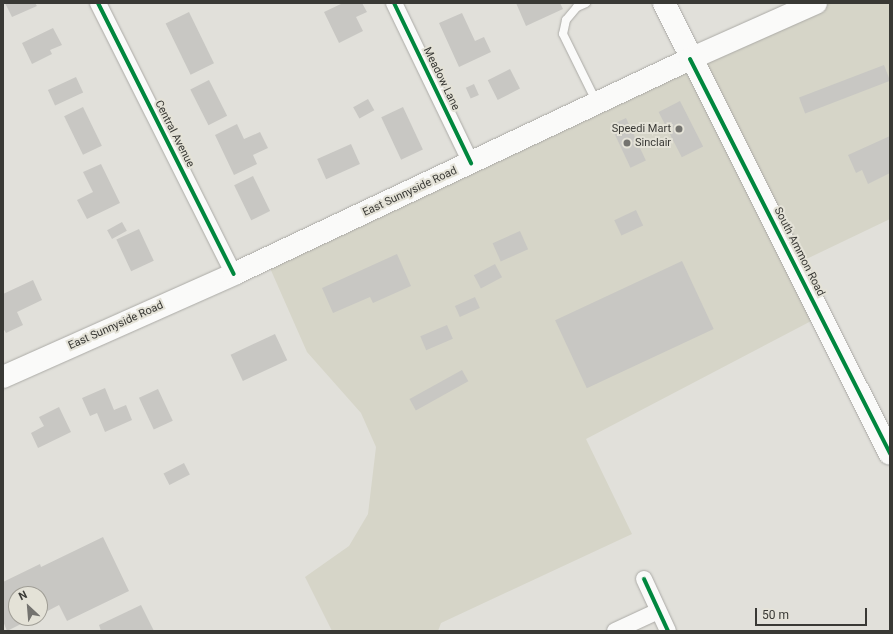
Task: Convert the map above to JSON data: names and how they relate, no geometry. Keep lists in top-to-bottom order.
{
  "streets": {
    "main road": ["East Sunnyside Road", "South Ammon Road"],
    "street": ["Meadow Lane", "Central Avenue"]
  },
  "crossings": [
    ["Meadow Lane", "East Sunnyside Road"],
    ["Central Avenue", "East Sunnyside Road"],
    ["East Sunnyside Road", "South Ammon Road"]
  ],
  "places": ["Speedi Mart", "Sinclair"],
  "scale_bar": "50 m",
  "north": "top left"
}
